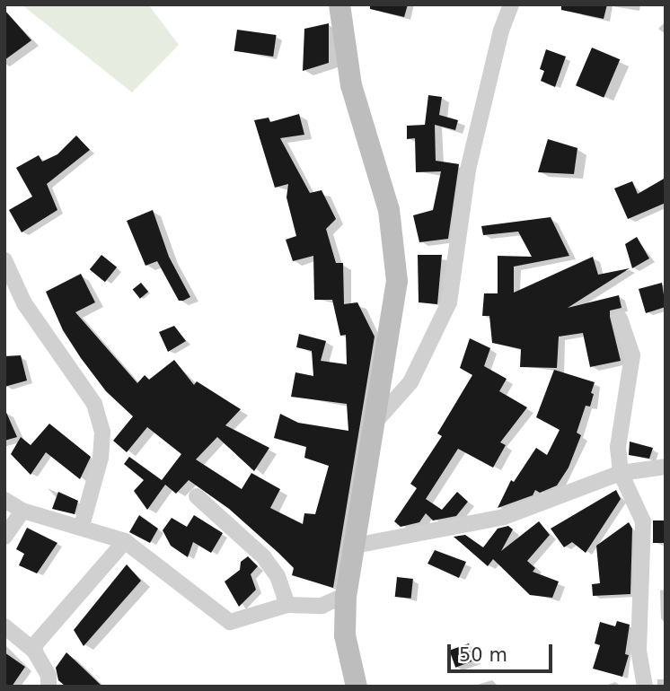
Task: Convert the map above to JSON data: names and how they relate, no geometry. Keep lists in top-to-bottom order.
{
  "scale_bar": "50 m"
}
